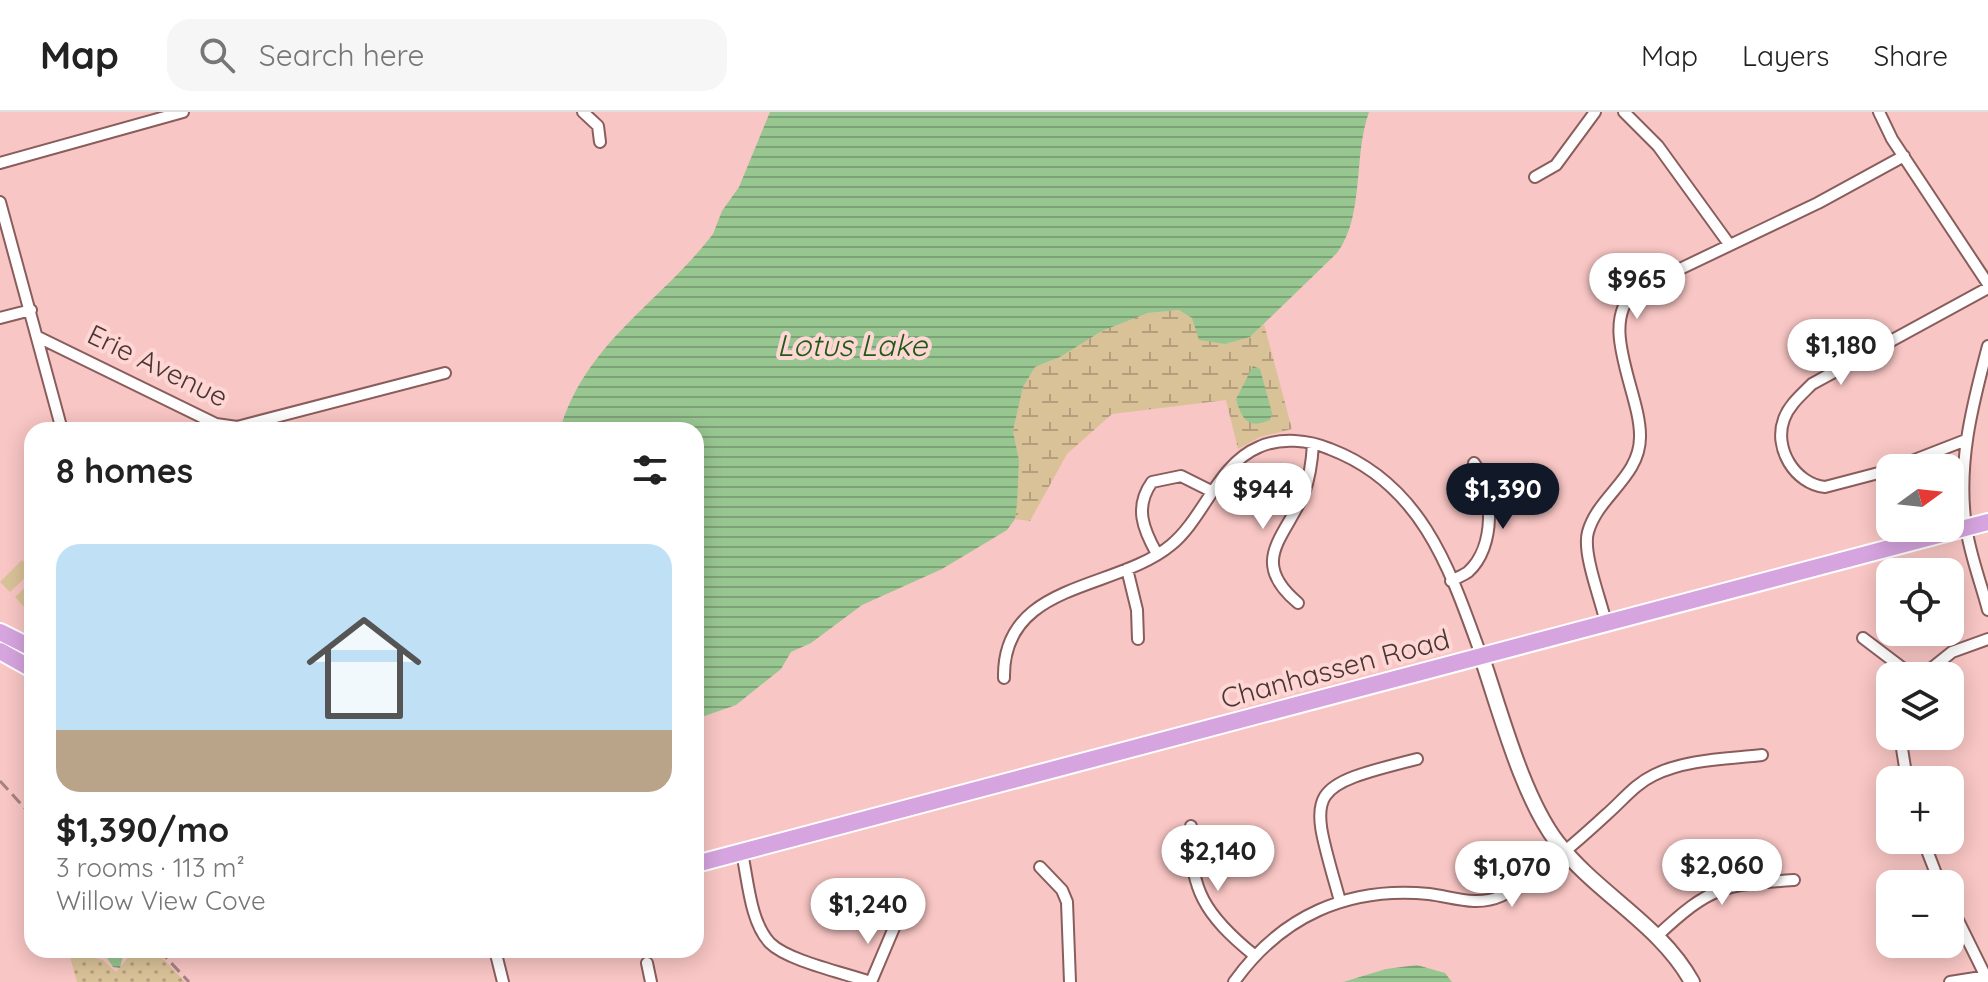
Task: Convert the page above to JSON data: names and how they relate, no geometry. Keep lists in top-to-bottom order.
{
  "streets": {
    "main road": ["Chanhassen Road"],
    "street": ["Erie Avenue"]
  },
  "water": ["Lotus Lake"],
  "north": "right",
  "page": {
    "header": "Map",
    "search": "Search here",
    "nav": ["Map", "Layers", "Share"],
    "price": [
      "$965",
      "$1,180",
      "$944",
      "$1,390",
      "$2,140",
      "$2,060",
      "$1,070",
      "$1,240"
    ],
    "heading": "8 homes",
    "map_buttons": ["+", "−"],
    "list": [
      {
        "name": "$1,390/mo",
        "note": "3 rooms · 113 m² · Willow View Cove"
      }
    ]
  }
}
